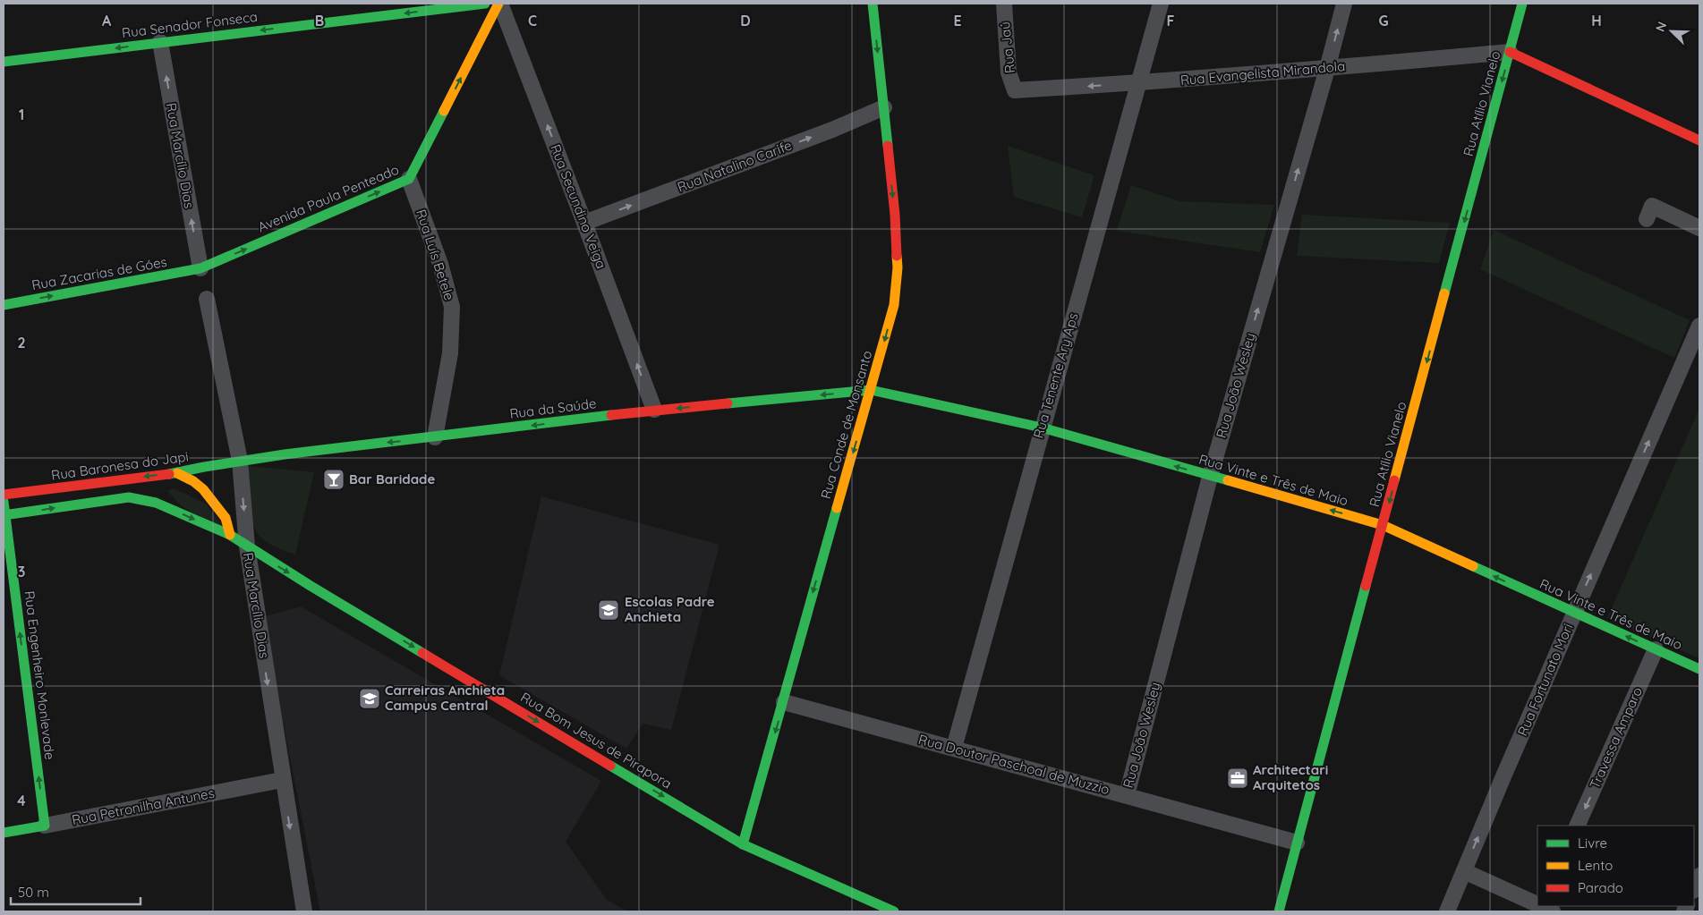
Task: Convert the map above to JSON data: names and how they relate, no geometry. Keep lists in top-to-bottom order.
{
  "streets": {
    "street": [
      "Rua Senador Fonseca",
      "Rua Jaú",
      "Rua Evangelista Mirandola",
      "Rua Atílio Vianelo",
      "Rua Marcílio Dias",
      "Rua Natalino Carife",
      "Avenida Paula Penteado",
      "Rua Secundino Veiga",
      "Rua Luís Betele",
      "Rua Zacarias de Góes",
      "Rua Tenente Ary Aps",
      "Rua João Wesley",
      "Rua da Saúde",
      "Rua Conde de Monsanto",
      "Rua Baronesa do Japi",
      "Rua Vinte e Três de Maio",
      "Rua Engenheiro Monlevade",
      "Rua Fortunato Mori",
      "Travessa Amparo",
      "Rua Bom Jesus de Pirapora",
      "Rua Doutor Paschoal de Muzzio",
      "Rua Petronilha Antunes"
    ]
  },
  "crossings": [
    ["Rua Senador Fonseca", "Rua Marcílio Dias"],
    ["Rua Jaú", "Rua Evangelista Mirandola"],
    ["Rua Evangelista Mirandola", "Rua Atílio Vianelo"],
    ["Rua Evangelista Mirandola", "Rua Tenente Ary Aps"],
    ["Rua Evangelista Mirandola", "Rua João Wesley"],
    ["Rua Atílio Vianelo", "Rua Vinte e Três de Maio"],
    ["Rua Atílio Vianelo", "Rua Doutor Paschoal de Muzzio"],
    ["Rua Marcílio Dias", "Avenida Paula Penteado"],
    ["Rua Marcílio Dias", "Rua Zacarias de Góes"],
    ["Rua Marcílio Dias", "Rua da Saúde"],
    ["Rua Marcílio Dias", "Rua Baronesa do Japi"],
    ["Rua Marcílio Dias", "Rua Bom Jesus de Pirapora"],
    ["Rua Marcílio Dias", "Rua Petronilha Antunes"],
    ["Rua Natalino Carife", "Rua Secundino Veiga"],
    ["Rua Natalino Carife", "Rua Conde de Monsanto"],
    ["Avenida Paula Penteado", "Rua Secundino Veiga"],
    ["Avenida Paula Penteado", "Rua Luís Betele"],
    ["Avenida Paula Penteado", "Rua Zacarias de Góes"],
    ["Rua Secundino Veiga", "Rua da Saúde"],
    ["Rua Luís Betele", "Rua da Saúde"],
    ["Rua Tenente Ary Aps", "Rua Vinte e Três de Maio"],
    ["Rua Tenente Ary Aps", "Rua Doutor Paschoal de Muzzio"],
    ["Rua João Wesley", "Rua Vinte e Três de Maio"],
    ["Rua João Wesley", "Rua Doutor Paschoal de Muzzio"],
    ["Rua da Saúde", "Rua Conde de Monsanto"],
    ["Rua da Saúde", "Rua Baronesa do Japi"],
    ["Rua da Saúde", "Rua Vinte e Três de Maio"],
    ["Rua Conde de Monsanto", "Rua Vinte e Três de Maio"],
    ["Rua Conde de Monsanto", "Rua Bom Jesus de Pirapora"],
    ["Rua Conde de Monsanto", "Rua Doutor Paschoal de Muzzio"],
    ["Rua Vinte e Três de Maio", "Rua Fortunato Mori"],
    ["Rua Vinte e Três de Maio", "Travessa Amparo"],
    ["Rua Engenheiro Monlevade", "Rua Petronilha Antunes"]
  ],
  "one_way": [
    "Rua Senador Fonseca",
    "Rua Atílio Vianelo",
    "Rua Natalino Carife",
    "Avenida Paula Penteado",
    "Rua Secundino Veiga",
    "Rua Zacarias de Góes",
    "Rua João Wesley",
    "Rua da Saúde",
    "Rua Conde de Monsanto",
    "Rua Vinte e Três de Maio",
    "Rua Engenheiro Monlevade",
    "Rua Fortunato Mori",
    "Travessa Amparo",
    "Rua Bom Jesus de Pirapora"
  ],
  "places": {
    "bar": ["Bar Baridade"],
    "school or university": ["Escolas Padre Anchieta", "Carreiras Anchieta Campus Central"],
    "office": ["Architectari Arquitetos"]
  },
  "legend": ["Livre", "Lento", "Parado"],
  "scale_bar": "50 m",
  "north": "top left",
  "grid": {
    "columns": [
      "A",
      "B",
      "C",
      "D",
      "E",
      "F",
      "G",
      "H"
    ],
    "rows": [
      "1",
      "2",
      "3",
      "4"
    ]
  }
}
